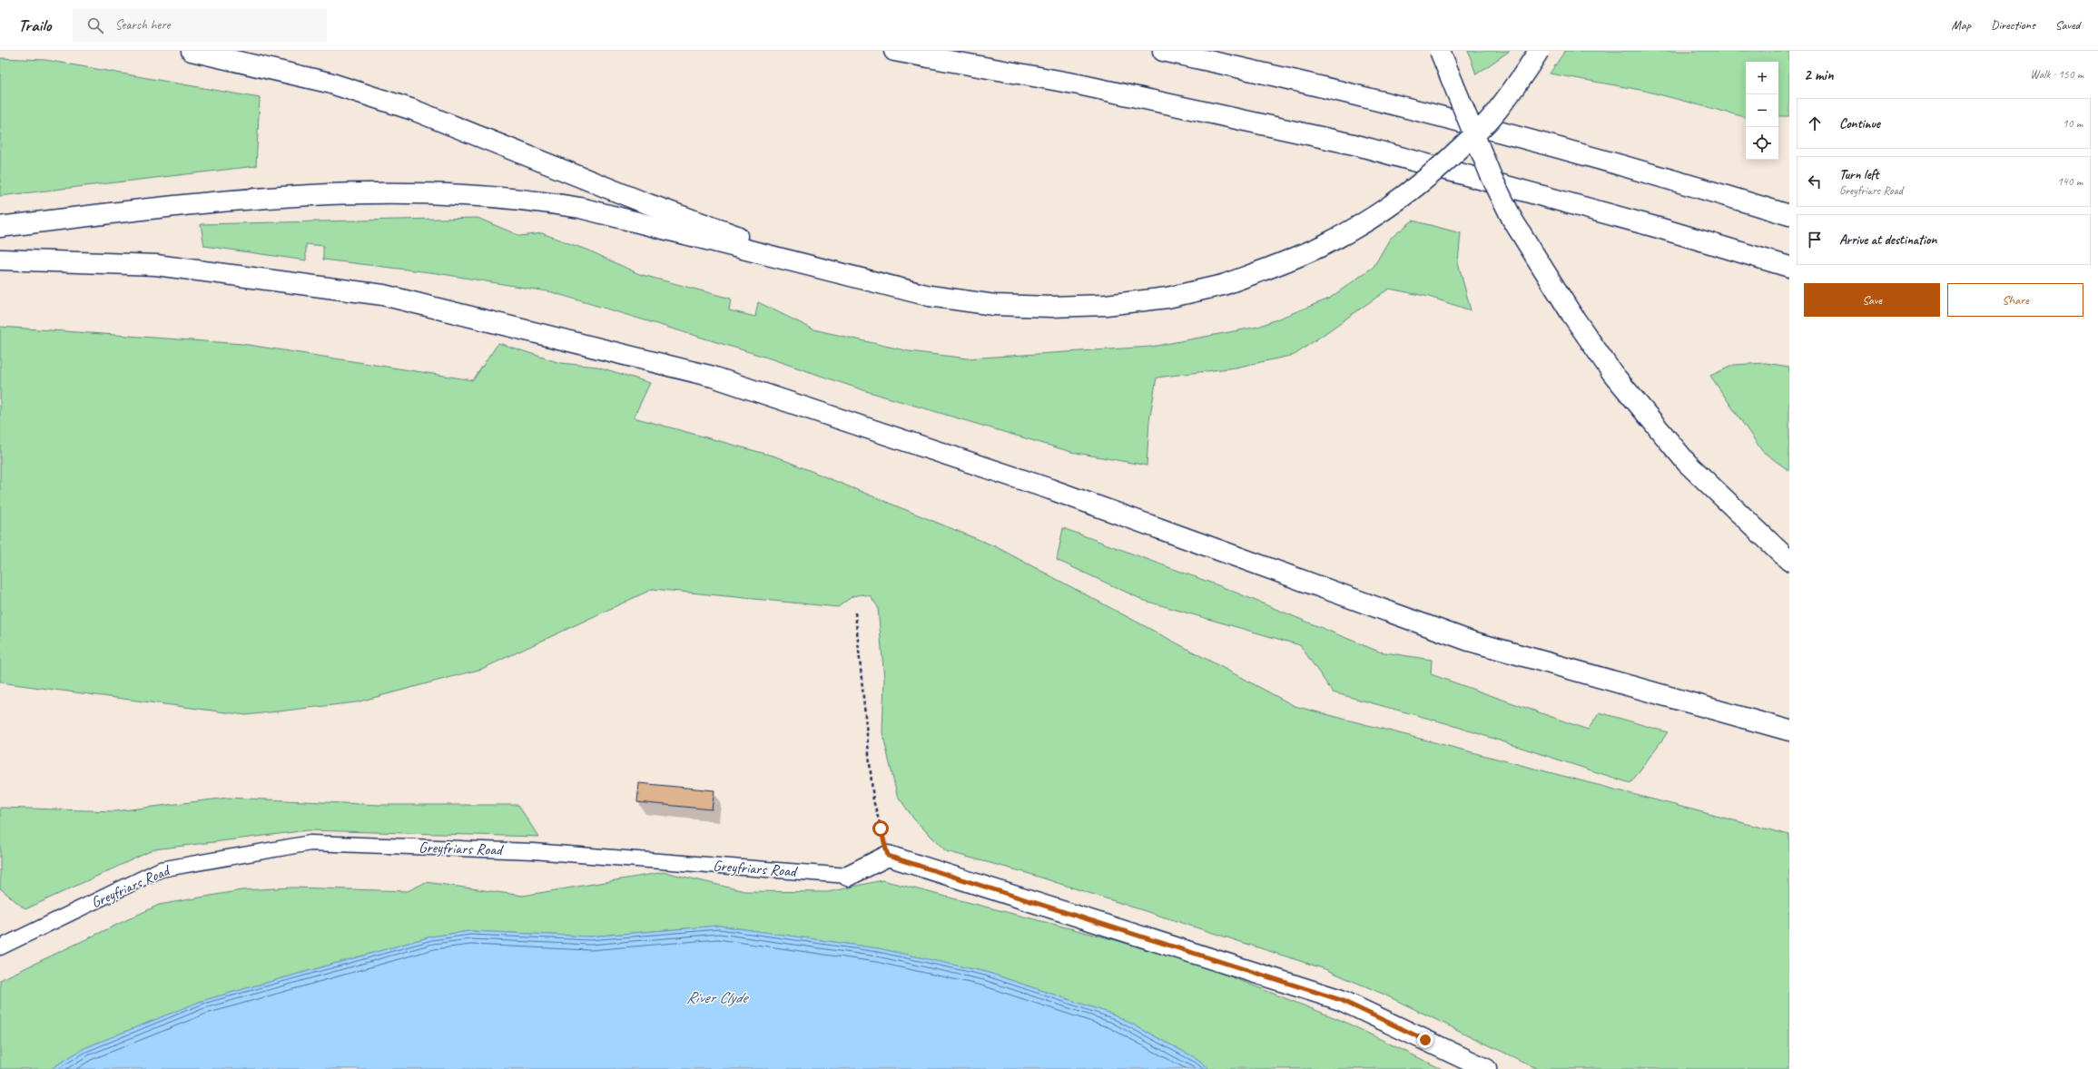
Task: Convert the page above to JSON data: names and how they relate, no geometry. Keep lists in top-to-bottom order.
{
  "streets": {
    "main road": ["Greyfriars Road"]
  },
  "water": ["River Clyde"],
  "page": {
    "header": "Trailo",
    "search": "Search here",
    "nav": ["Map", "Directions", "Saved"],
    "heading": ["2 min", "Walk · 150 m"],
    "map_buttons": ["+", "−"],
    "list": [
      ["Continue", "10 m"],
      ["Turn left", "Greyfriars Road", "140 m"],
      "Arrive at destination"
    ],
    "buttons": ["Save", "Share"]
  }
}
